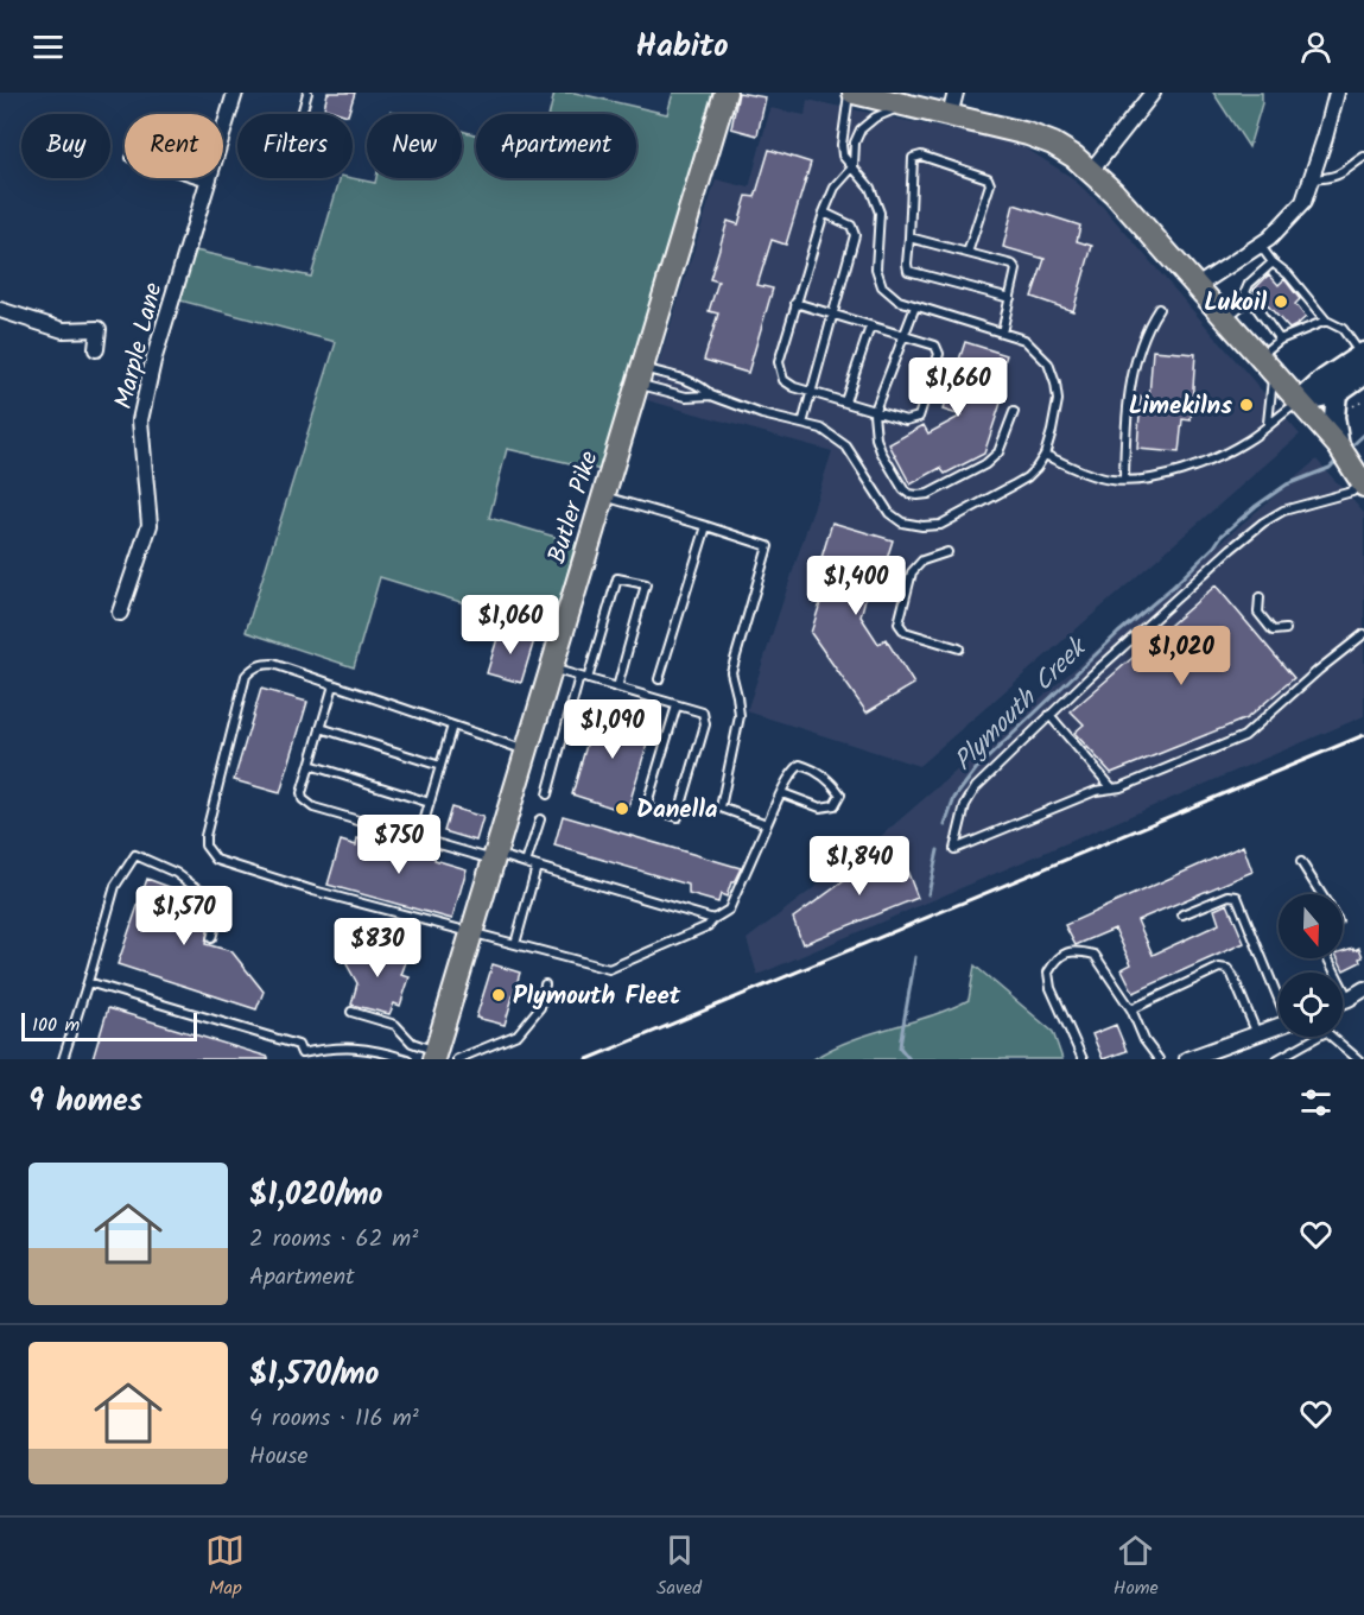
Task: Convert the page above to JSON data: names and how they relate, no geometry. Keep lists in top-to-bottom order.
{
  "streets": {
    "main road": ["Butler Pike"],
    "street": ["Marple Lane"]
  },
  "water": ["Plymouth Creek"],
  "places": [
    "Lukoil",
    "Limekilns",
    "Danella",
    "Plymouth Fleet"
  ],
  "scale_bar": "100 m",
  "north": "bottom",
  "page": {
    "header": "Habito",
    "chip": [
      "Buy",
      "Rent",
      "Filters",
      "New",
      "Apartment"
    ],
    "price": [
      "$1,660",
      "$1,400",
      "$1,060",
      "$1,020",
      "$1,090",
      "$750",
      "$1,840",
      "$1,570",
      "$830"
    ],
    "scale": "100 m",
    "heading": "9 homes",
    "list": [
      {
        "name": "$1,020/mo",
        "note": "2 rooms · 62 m² · Apartment"
      },
      {
        "name": "$1,570/mo",
        "note": "4 rooms · 116 m² · House"
      }
    ],
    "tabs": ["Map", "Saved", "Home"]
  }
}
